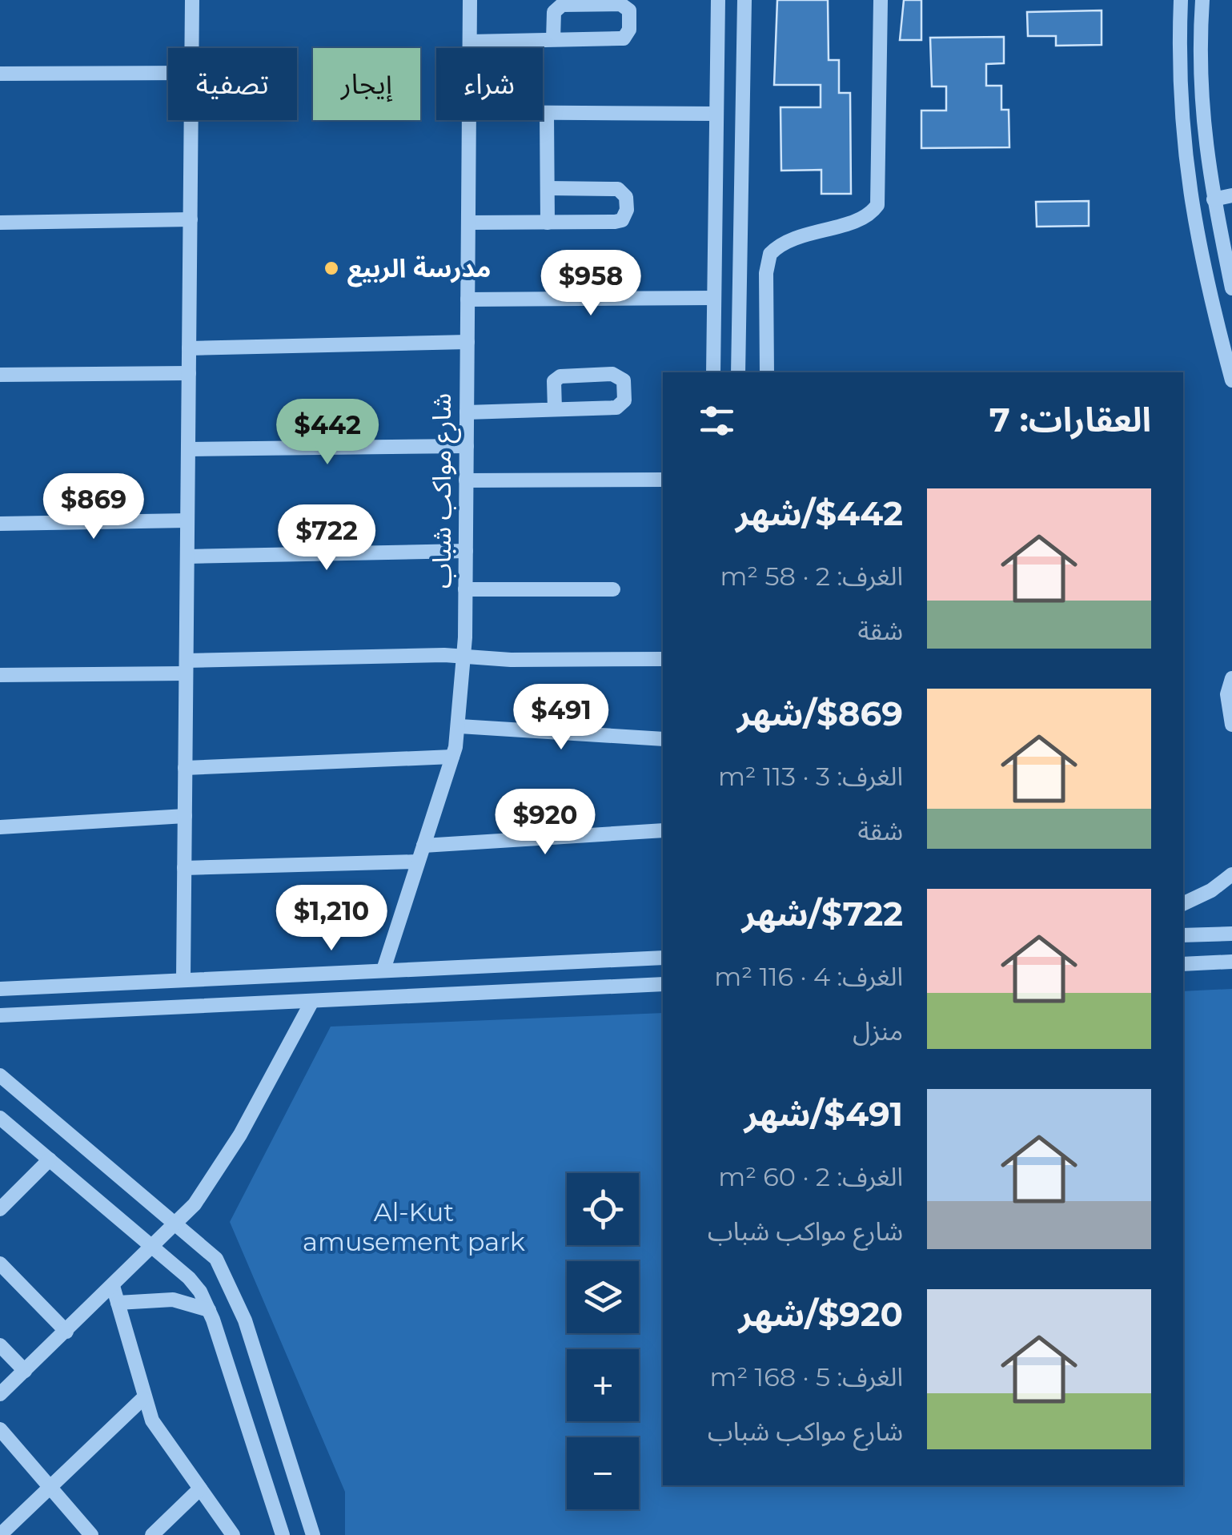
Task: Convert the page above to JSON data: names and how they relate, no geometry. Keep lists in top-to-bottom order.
{
  "streets": {
    "street": ["شارع مواكب شباب"]
  },
  "parks": ["Al-Kut amusement park"],
  "places": ["مدرسة الربيع"],
  "page": {
    "chip": ["شراء", "إيجار", "تصفية"],
    "price": [
      "$958",
      "$442",
      "$869",
      "$722",
      "$491",
      "$920",
      "$1,210"
    ],
    "heading": "العقارات: 7",
    "list": [
      {
        "name": "$442/شهر",
        "note": "الغرف: 2 · 58 m² · شقة"
      },
      {
        "name": "$869/شهر",
        "note": "الغرف: 3 · 113 m² · شقة"
      },
      {
        "name": "$722/شهر",
        "note": "الغرف: 4 · 116 m² · منزل"
      },
      {
        "name": "$491/شهر",
        "note": "الغرف: 2 · 60 m² · شارع مواكب شباب"
      },
      {
        "name": "$920/شهر",
        "note": "الغرف: 5 · 168 m² · شارع مواكب شباب"
      }
    ],
    "map_buttons": ["+", "−"]
  }
}
